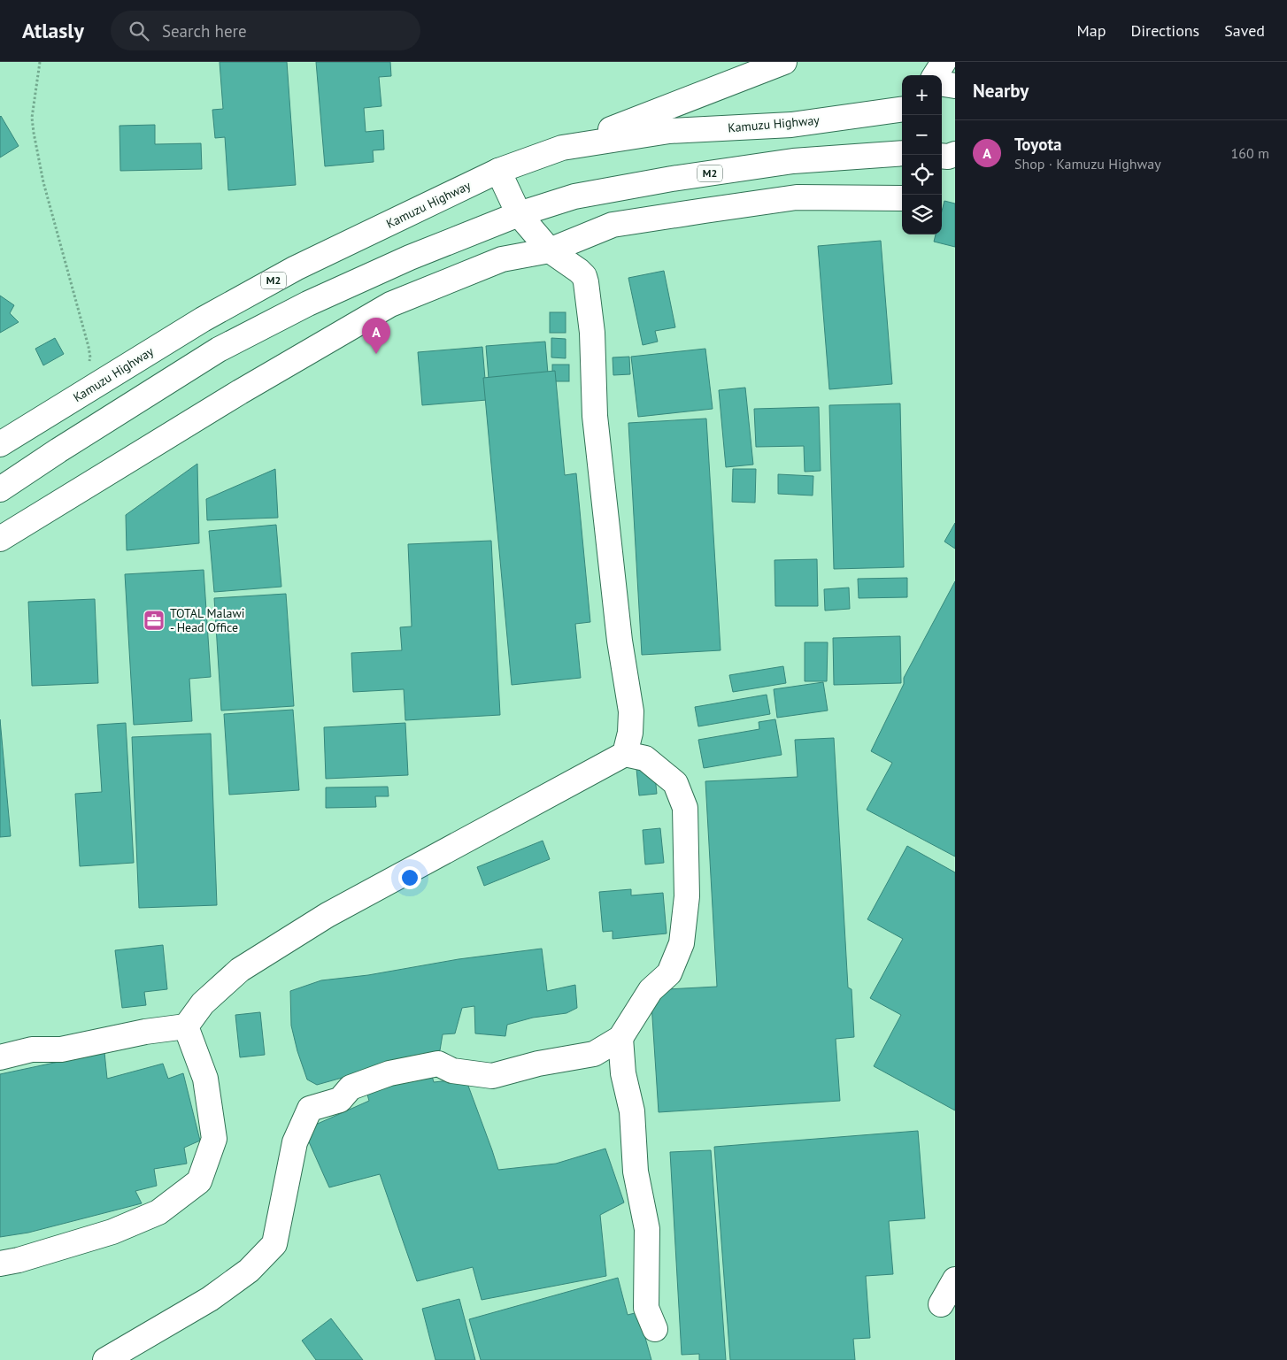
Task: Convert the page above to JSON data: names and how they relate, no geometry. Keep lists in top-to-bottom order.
{
  "streets": {
    "main road": ["Kamuzu Highway", "M2"]
  },
  "places": {
    "office": ["TOTAL Malawi - Head Office"]
  },
  "page": {
    "header": "Atlasly",
    "search": "Search here",
    "nav": ["Map", "Directions", "Saved"],
    "heading": "Nearby",
    "map_buttons": ["+", "−"],
    "list": [
      {
        "mark": "A",
        "name": "Toyota",
        "note": "Shop · Kamuzu Highway",
        "value": "160 m"
      }
    ],
    "pins": "A"
  }
}
